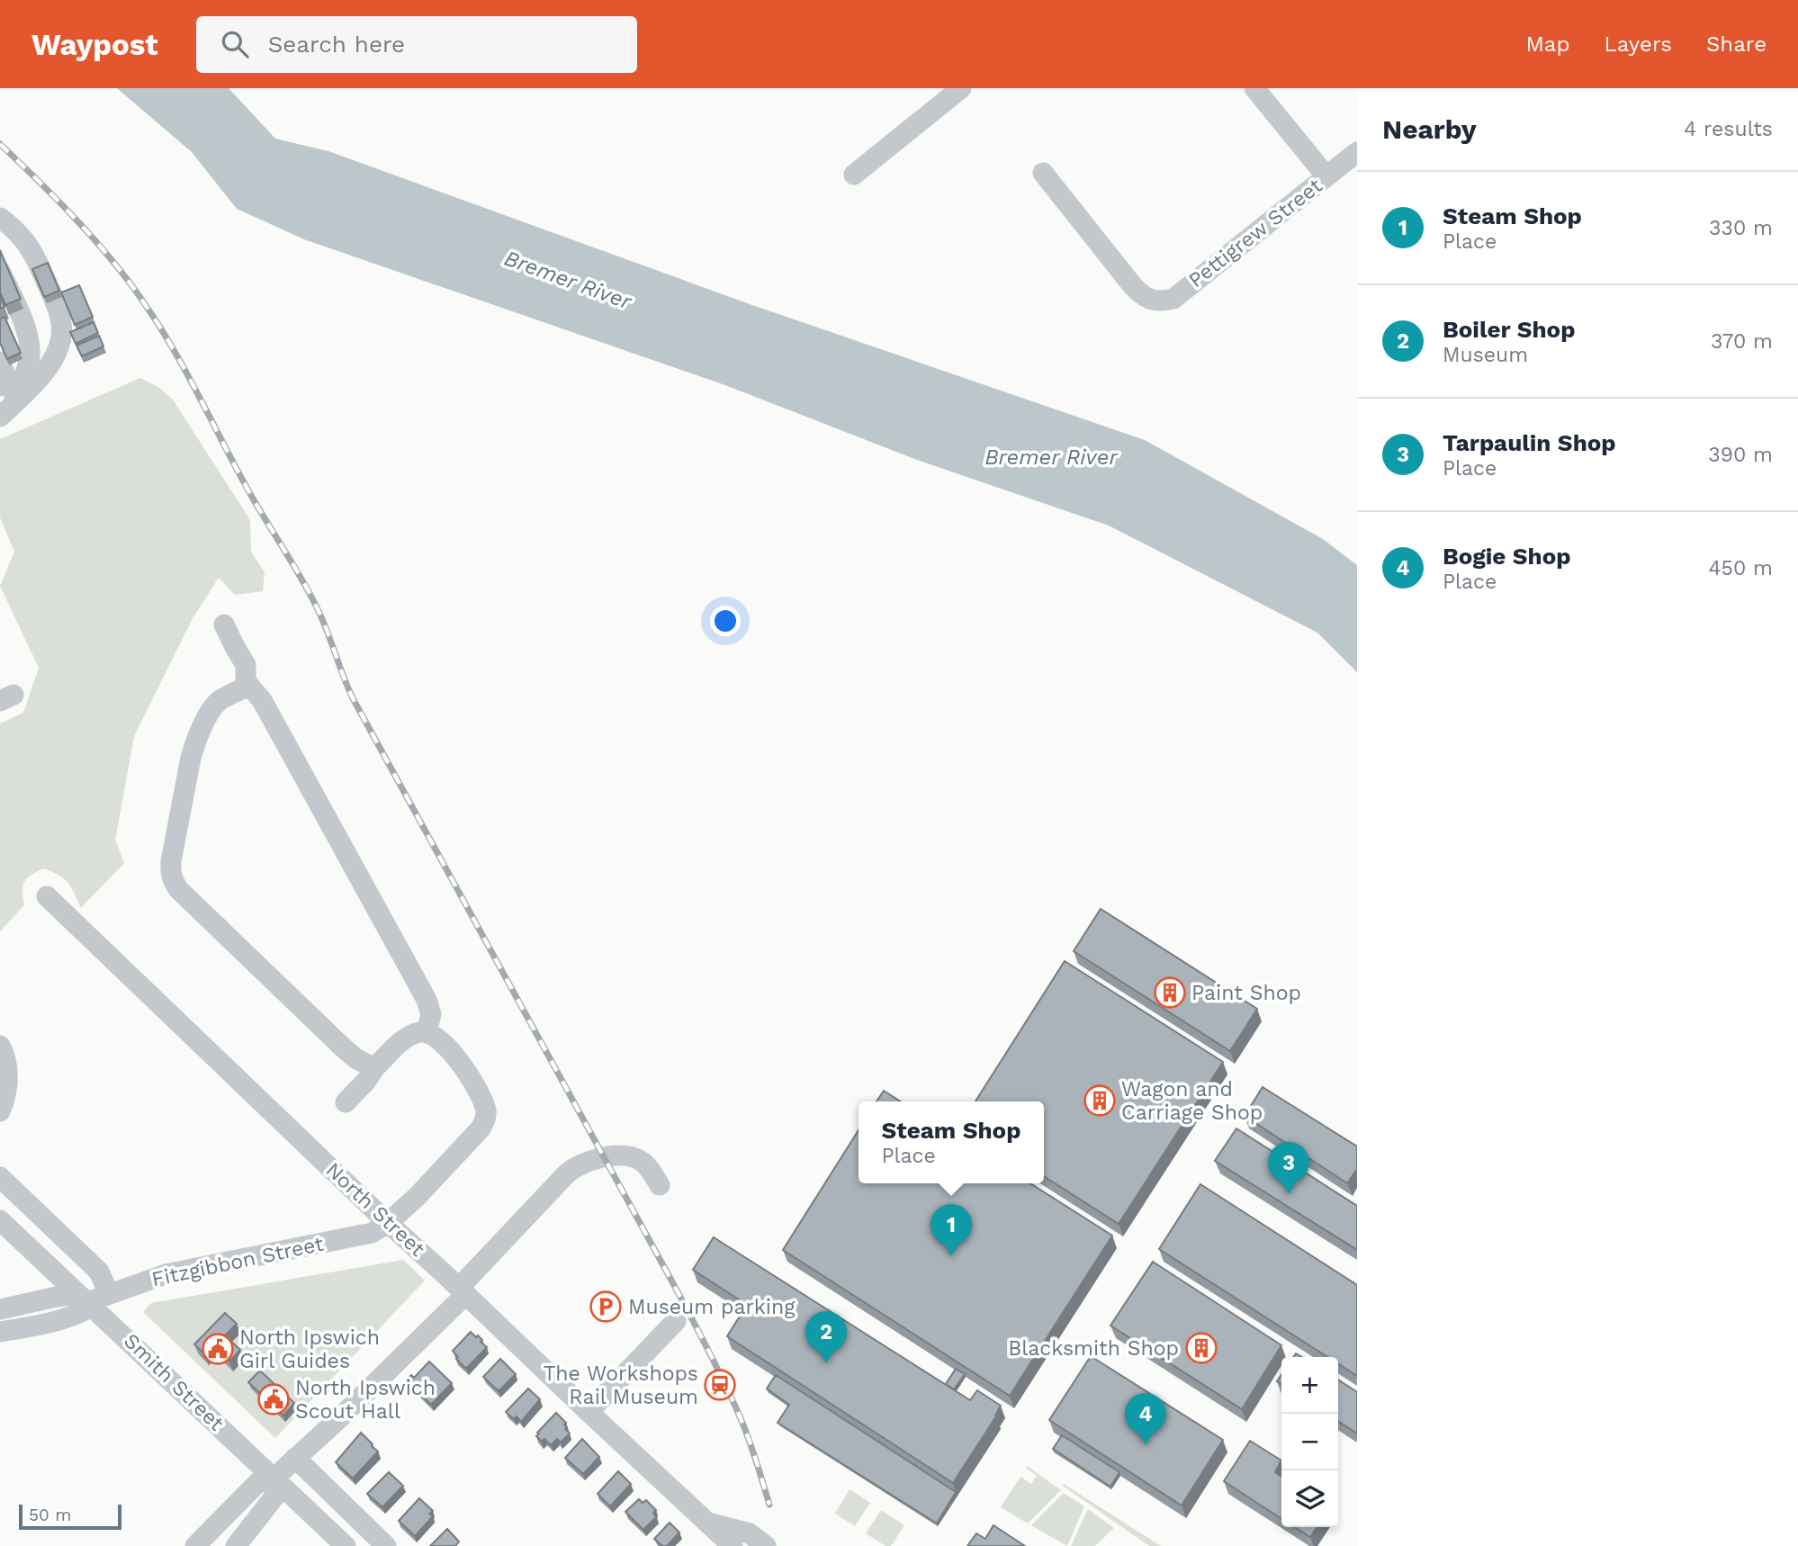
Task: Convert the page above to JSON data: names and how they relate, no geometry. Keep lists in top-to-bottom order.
{
  "streets": {
    "street": [
      "Pettigrew Street",
      "North Street",
      "Fitzgibbon Street",
      "Smith Street"
    ]
  },
  "crossings": [
    ["North Street", "Fitzgibbon Street"],
    ["Fitzgibbon Street", "Smith Street"]
  ],
  "water": ["Bremer River"],
  "places": {
    "building": ["Paint Shop", "Wagon and Carriage Shop", "Blacksmith Shop"],
    "parking": ["Museum parking"],
    "public building": ["North Ipswich Girl Guides", "North Ipswich Scout Hall"],
    "station": ["The Workshops Rail Museum"]
  },
  "scale_bar": "50 m",
  "page": {
    "header": "Waypost",
    "search": "Search here",
    "nav": ["Map", "Layers", "Share"],
    "heading": ["Nearby", "4 results"],
    "list": [
      {
        "mark": "1",
        "name": "Steam Shop",
        "note": "Place",
        "value": "330 m"
      },
      {
        "mark": "2",
        "name": "Boiler Shop",
        "note": "Museum",
        "value": "370 m"
      },
      {
        "mark": "3",
        "name": "Tarpaulin Shop",
        "note": "Place",
        "value": "390 m"
      },
      {
        "mark": "4",
        "name": "Bogie Shop",
        "note": "Place",
        "value": "450 m"
      }
    ],
    "popup": ["Steam Shop", "Place"],
    "pins": [
      "3",
      "1",
      "2",
      "4"
    ],
    "map_buttons": ["+", "−"],
    "scale": "50 m"
  }
}
